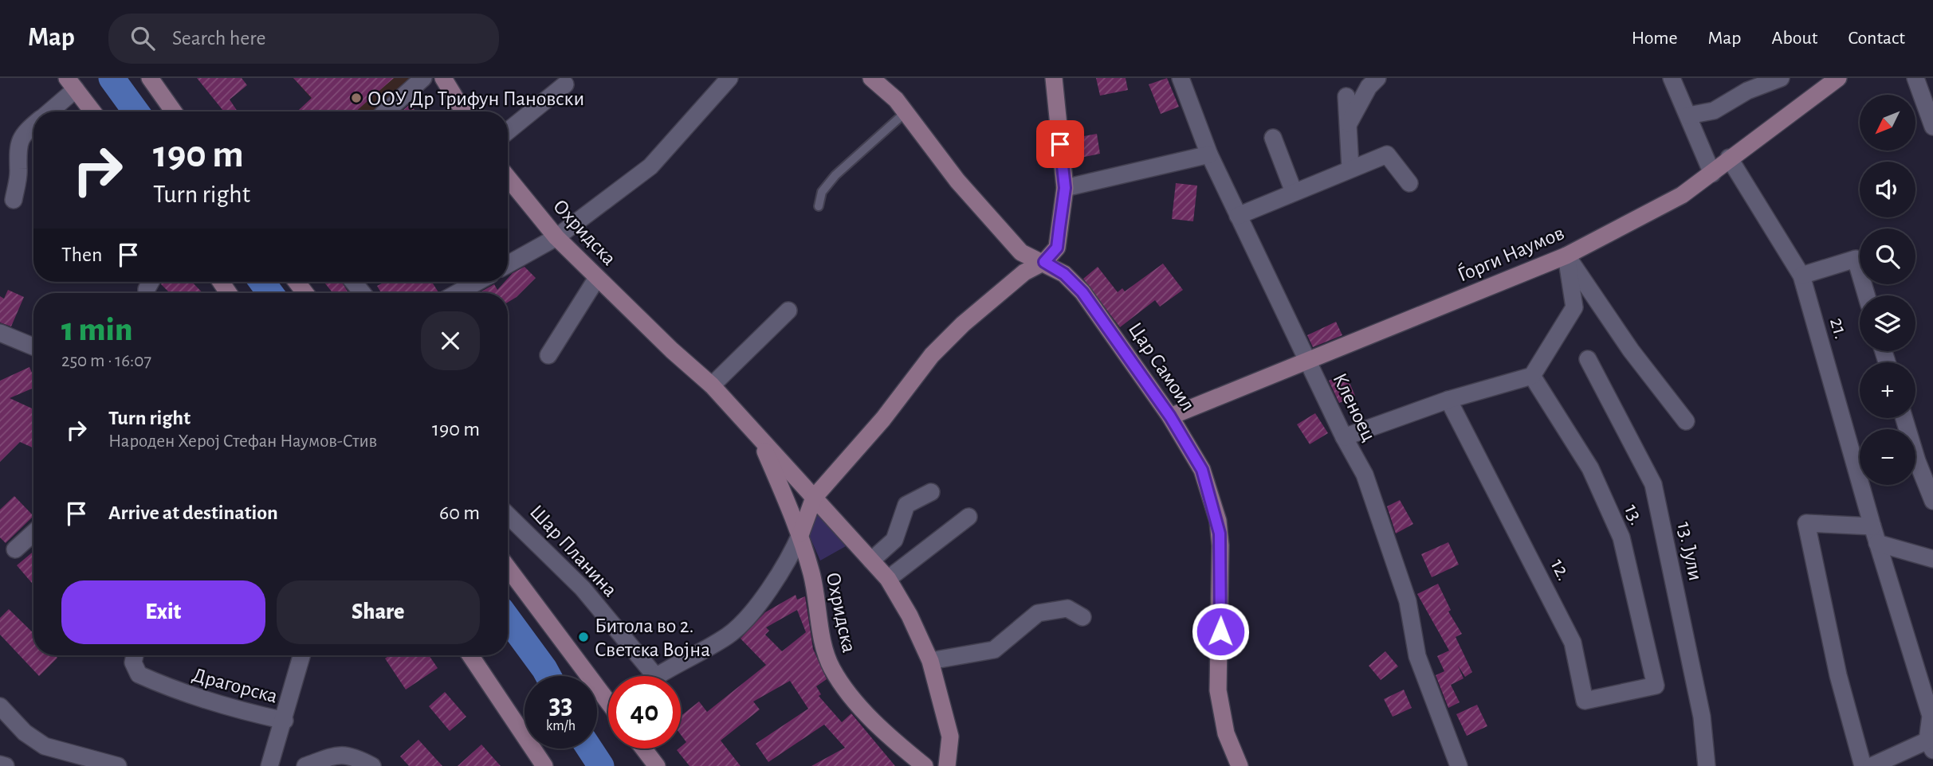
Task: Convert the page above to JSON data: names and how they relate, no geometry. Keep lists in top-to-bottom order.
{
  "streets": {
    "street": [
      "Охридска",
      "Ѓорги Наумов",
      "21.",
      "Цар Самоил",
      "Кленоец",
      "13.",
      "Шар Планина",
      "13. Јули",
      "12.",
      "Драгорска"
    ]
  },
  "crossings": [
    ["Ѓорги Наумов", "21."],
    ["Ѓорги Наумов", "Цар Самоил"],
    ["Ѓорги Наумов", "Кленоец"],
    ["13.", "12."]
  ],
  "places": ["ООУ Др Трифун Пановски", "Битола во 2. Светска Војна"],
  "north": "bottom left",
  "page": {
    "header": "Map",
    "search": "Search here",
    "nav": [
      "Home",
      "Map",
      "About",
      "Contact"
    ],
    "map_buttons": ["+", "−"],
    "turn": ["190 m", "Turn right"],
    "then": "Then",
    "heading": ["1 min", "250 m · 16:07"],
    "list": [
      {
        "name": "Turn right",
        "note": "Народен Херој Стефан Наумов-Стив",
        "value": "190 m"
      },
      {
        "name": "Arrive at destination",
        "value": "60 m"
      }
    ],
    "buttons": ["Exit", "Share"],
    "speed": "33 km/h",
    "limit": "40"
  }
}
